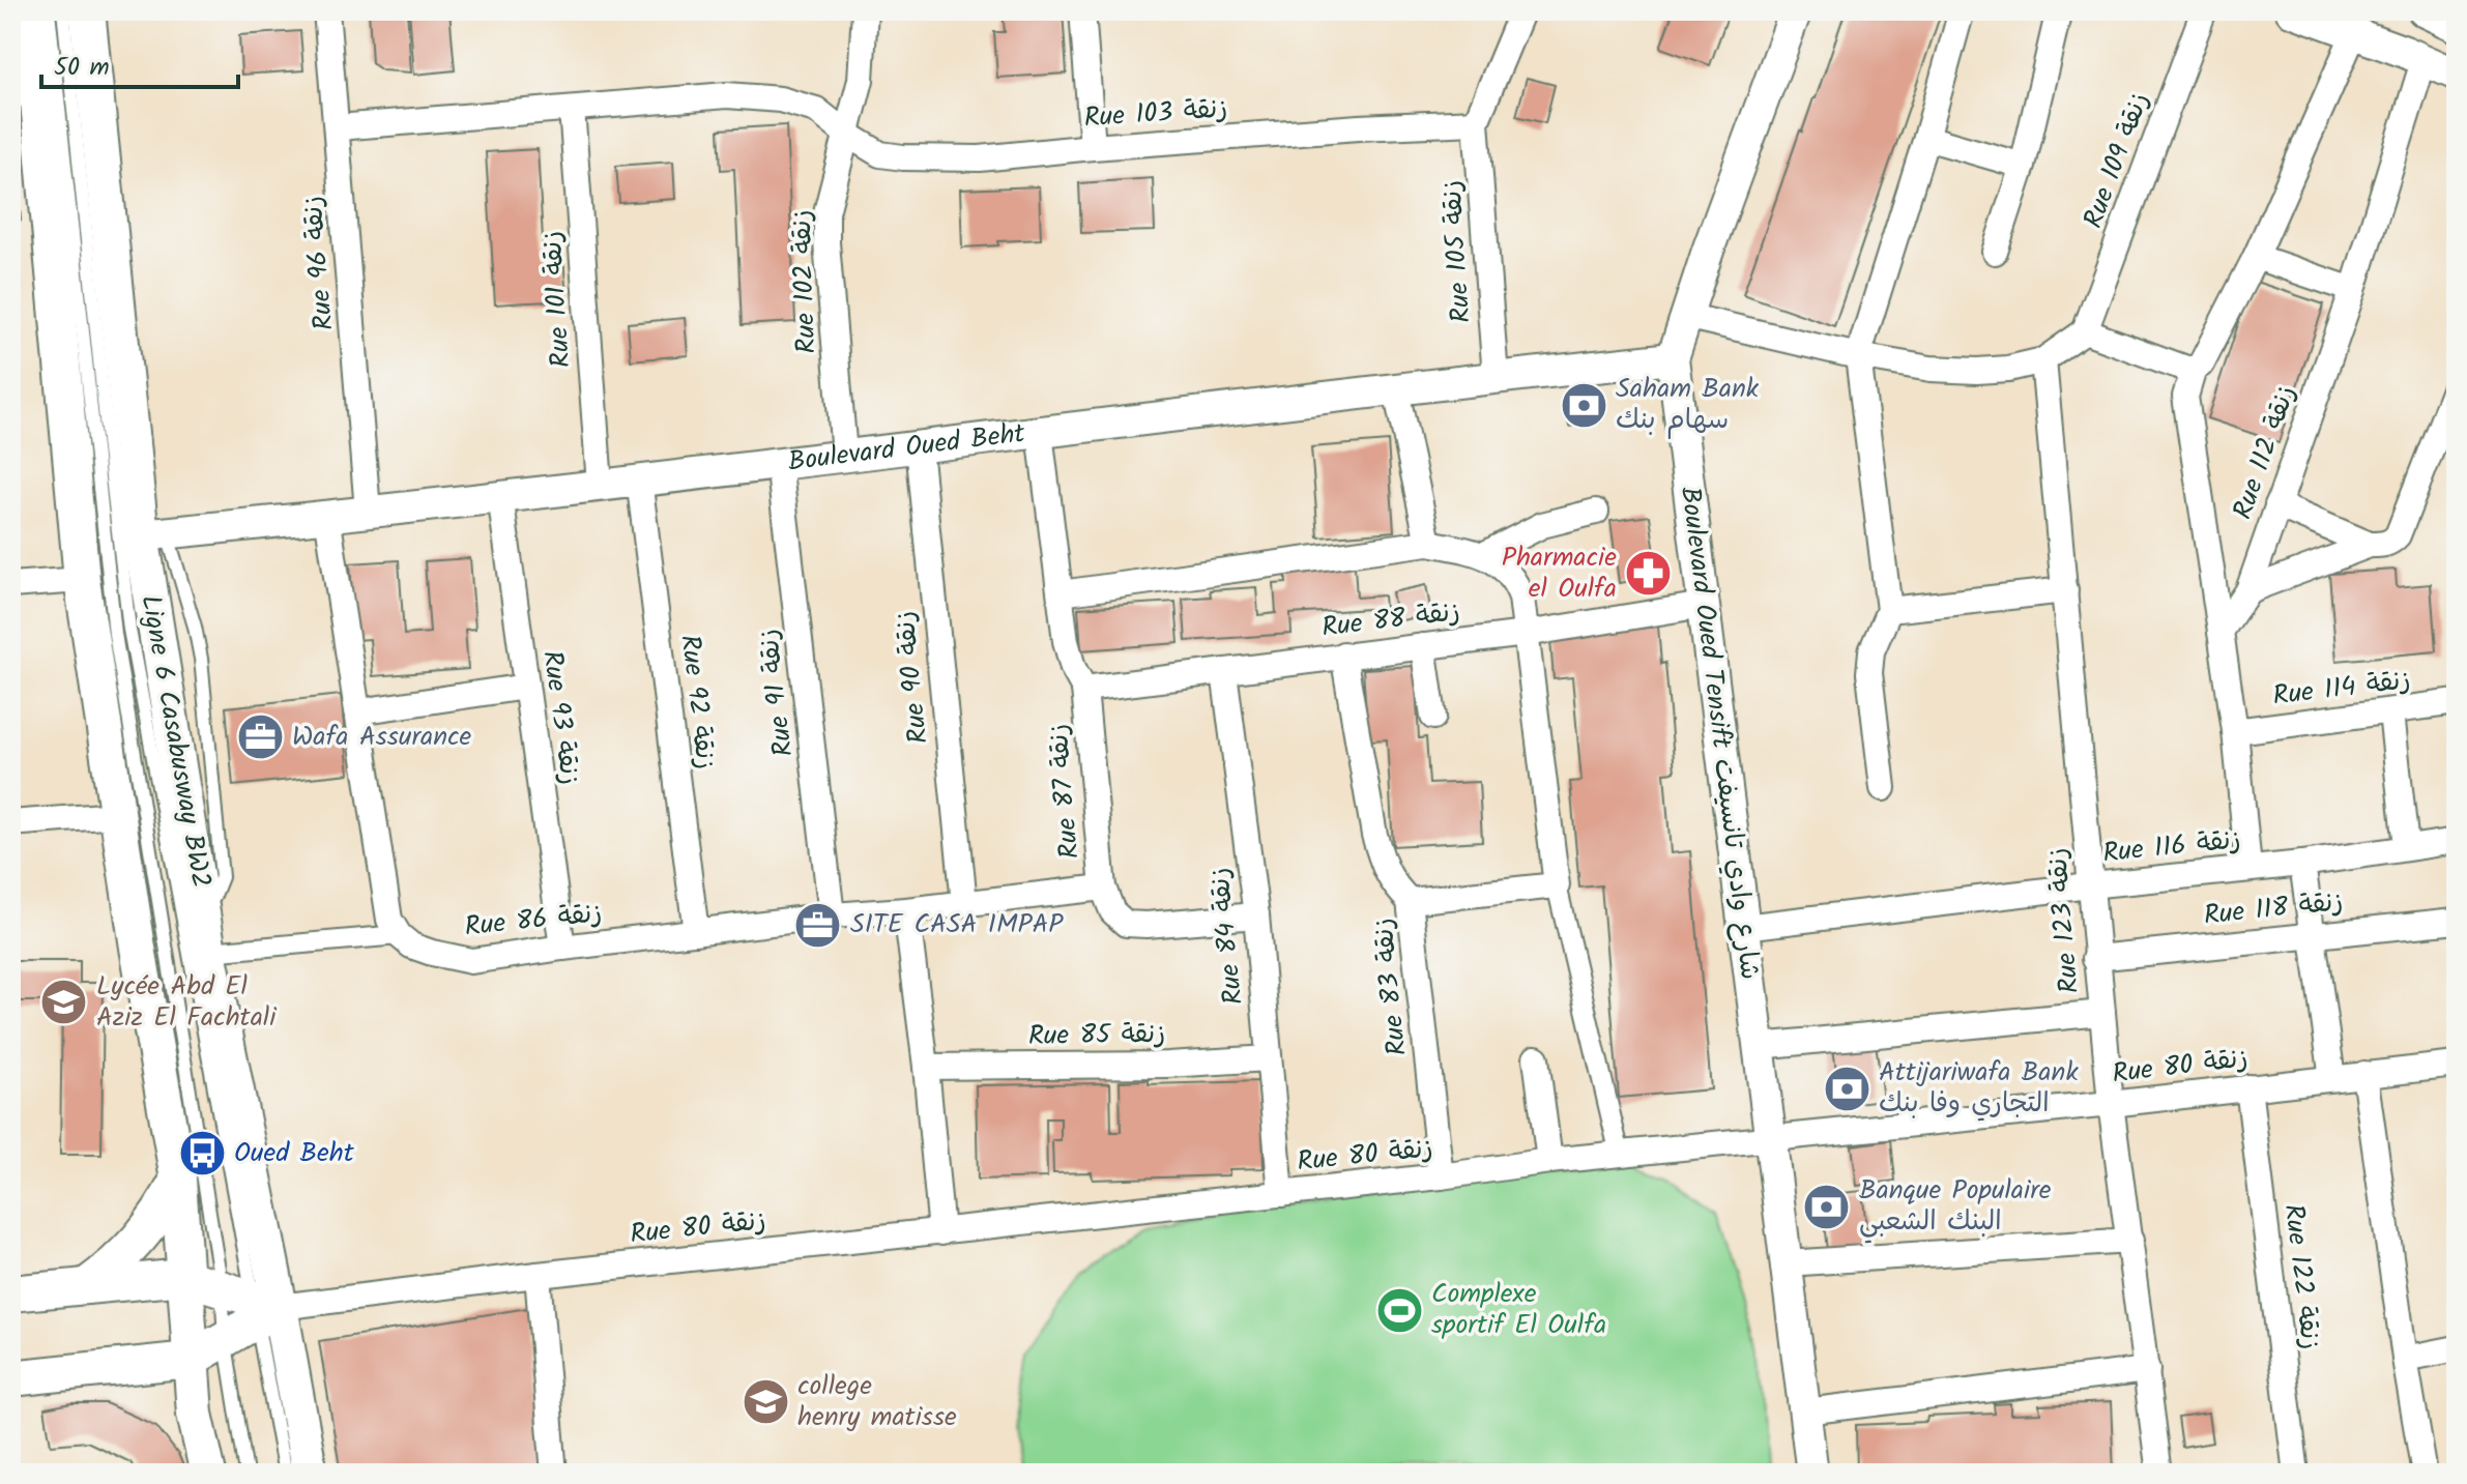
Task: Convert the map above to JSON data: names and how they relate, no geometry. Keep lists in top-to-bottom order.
{
  "streets": {
    "street": [
      "Rue 103 زنقة",
      "Rue 109 زنقة",
      "Rue 105 زنقة",
      "Rue 96 زنقة",
      "Rue 102 زنقة",
      "Rue 101 زنقة",
      "Boulevard Oued Beht",
      "Rue 112 زنقة",
      "Rue 88 زنقة",
      "Rue 90 زنقة",
      "Rue 114 زنقة",
      "Rue 91 زنقة",
      "Rue 92 زنقة",
      "Rue 93 زنقة",
      "Boulevard Oued Tensift شارع وادي تانسيفت",
      "Rue 87 زنقة",
      "Rue 116 زنقة",
      "Rue 118 زنقة",
      "Rue 86 زنقة",
      "Rue 123 زنقة",
      "Rue 84 زنقة",
      "Rue 83 زنقة",
      "Rue 85 زنقة",
      "Rue 80 زنقة",
      "Rue 122 زنقة"
    ],
    "lane": ["Ligne 6 Casabusway BW2"]
  },
  "crossings": [
    ["Rue 103 زنقة", "Rue 105 زنقة"],
    ["Rue 103 زنقة", "Rue 96 زنقة"],
    ["Rue 103 زنقة", "Rue 102 زنقة"],
    ["Rue 103 زنقة", "Rue 101 زنقة"],
    ["Rue 105 زنقة", "Boulevard Oued Beht"],
    ["Rue 96 زنقة", "Boulevard Oued Beht"],
    ["Rue 102 زنقة", "Boulevard Oued Beht"],
    ["Rue 101 زنقة", "Boulevard Oued Beht"],
    ["Boulevard Oued Beht", "Rue 90 زنقة"],
    ["Boulevard Oued Beht", "Rue 91 زنقة"],
    ["Boulevard Oued Beht", "Rue 92 زنقة"],
    ["Boulevard Oued Beht", "Rue 93 زنقة"],
    ["Boulevard Oued Beht", "Boulevard Oued Tensift شارع وادي تانسيفت"],
    ["Boulevard Oued Beht", "Rue 87 زنقة"],
    ["Rue 88 زنقة", "Boulevard Oued Tensift شارع وادي تانسيفت"],
    ["Rue 88 زنقة", "Rue 87 زنقة"],
    ["Rue 88 زنقة", "Rue 84 زنقة"],
    ["Rue 88 زنقة", "Rue 83 زنقة"],
    ["Rue 90 زنقة", "Rue 86 زنقة"],
    ["Rue 91 زنقة", "Rue 86 زنقة"],
    ["Rue 92 زنقة", "Rue 86 زنقة"],
    ["Rue 93 زنقة", "Rue 86 زنقة"],
    ["Boulevard Oued Tensift شارع وادي تانسيفت", "Rue 116 زنقة"],
    ["Boulevard Oued Tensift شارع وادي تانسيفت", "Rue 80 زنقة"],
    ["Ligne 6 Casabusway BW2", "Rue 80 زنقة"],
    ["Rue 87 زنقة", "Rue 86 زنقة"],
    ["Rue 116 زنقة", "Rue 123 زنقة"],
    ["Rue 118 زنقة", "Rue 123 زنقة"],
    ["Rue 123 زنقة", "Rue 80 زنقة"],
    ["Rue 84 زنقة", "Rue 85 زنقة"],
    ["Rue 84 زنقة", "Rue 80 زنقة"],
    ["Rue 83 زنقة", "Rue 80 زنقة"],
    ["Rue 80 زنقة", "Rue 122 زنقة"]
  ],
  "places": {
    "bank": ["Saham Bank سهام بنك", "Attijariwafa Bank التجاري وفا بنك", "Banque Populaire البنك الشعبي"],
    "pharmacy": ["Pharmacie el Oulfa"],
    "office": ["Wafa Assurance", "SITE CASA IMPAP"],
    "school or university": ["Lycée Abd El Aziz El Fachtali", "college henry matisse"],
    "bus stop": ["Oued Beht"],
    "sports": ["Complexe sportif El Oulfa"]
  },
  "scale_bar": "50 m"
}
